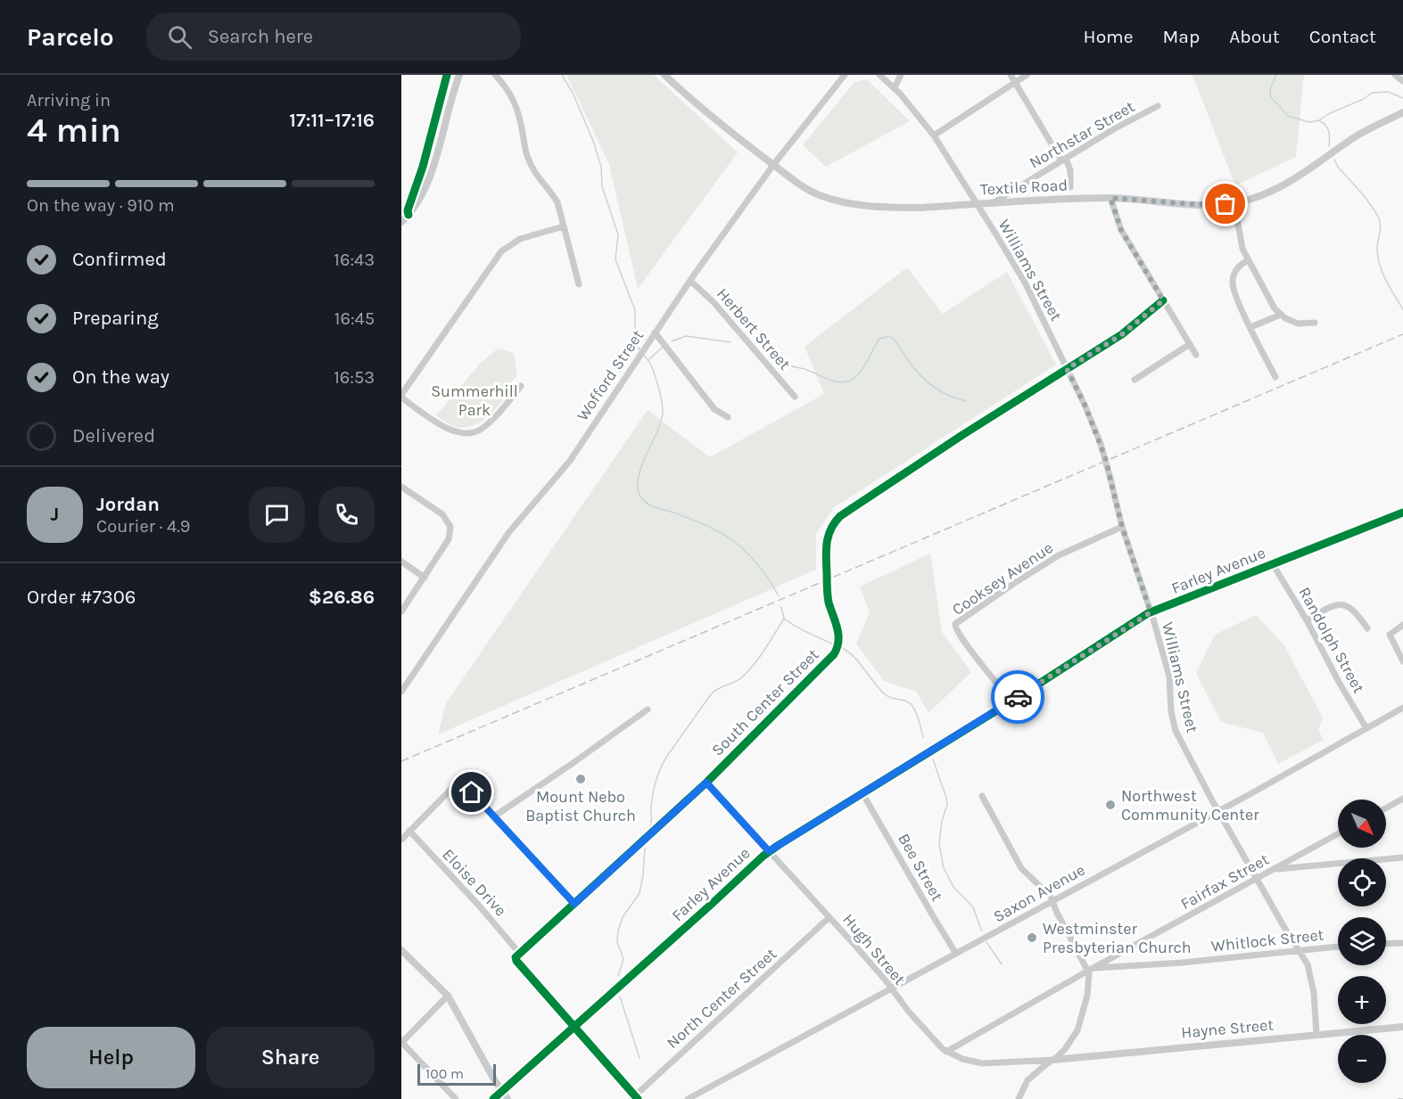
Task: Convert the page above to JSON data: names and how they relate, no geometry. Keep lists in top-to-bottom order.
{
  "streets": {
    "street": [
      "Northstar Street",
      "Textile Road",
      "Williams Street",
      "Herbert Street",
      "Wofford Street",
      "Farley Avenue",
      "Cooksey Avenue",
      "Randolph Street",
      "South Center Street",
      "Bee Street",
      "Fairfax Street",
      "Eloise Drive",
      "Saxon Avenue",
      "Whitlock Street",
      "Hugh Street",
      "North Center Street",
      "Hayne Street"
    ]
  },
  "crossings": [
    ["Northstar Street", "Textile Road"],
    ["Textile Road", "Williams Street"],
    ["Textile Road", "Wofford Street"],
    ["Williams Street", "Farley Avenue"],
    ["Williams Street", "Cooksey Avenue"],
    ["Williams Street", "Fairfax Street"],
    ["Williams Street", "Saxon Avenue"],
    ["Williams Street", "Whitlock Street"],
    ["Williams Street", "Hayne Street"],
    ["Herbert Street", "Wofford Street"],
    ["Farley Avenue", "Cooksey Avenue"],
    ["Farley Avenue", "Randolph Street"],
    ["Farley Avenue", "Bee Street"],
    ["Farley Avenue", "Hugh Street"],
    ["Randolph Street", "Saxon Avenue"],
    ["South Center Street", "Eloise Drive"],
    ["South Center Street", "Hugh Street"],
    ["Bee Street", "Saxon Avenue"],
    ["Fairfax Street", "Whitlock Street"],
    ["Fairfax Street", "Hugh Street"],
    ["Saxon Avenue", "Hugh Street"],
    ["Hugh Street", "North Center Street"],
    ["Hugh Street", "Hayne Street"]
  ],
  "parks": ["Summerhill Park"],
  "places": ["Mount Nebo Baptist Church", "Northwest Community Center", "Westminster Presbyterian Church"],
  "scale_bar": "100 m",
  "north": "bottom right",
  "page": {
    "header": "Parcelo",
    "search": "Search here",
    "nav": [
      "Home",
      "Map",
      "About",
      "Contact"
    ],
    "heading": ["4 min", "Arriving in", "17:11–17:16"],
    "panel": [
      "Jordan",
      "Courier · 4.9",
      "Order #7306",
      "$26.86"
    ],
    "bar": "On the way · 910 m",
    "list": [
      ["Confirmed", "16:43"],
      ["Preparing", "16:45"],
      ["On the way", "16:53"],
      "Delivered"
    ],
    "round": "J",
    "map_buttons": ["+", "−"],
    "buttons": ["Help", "Share"],
    "scale": "100 m"
  }
}
